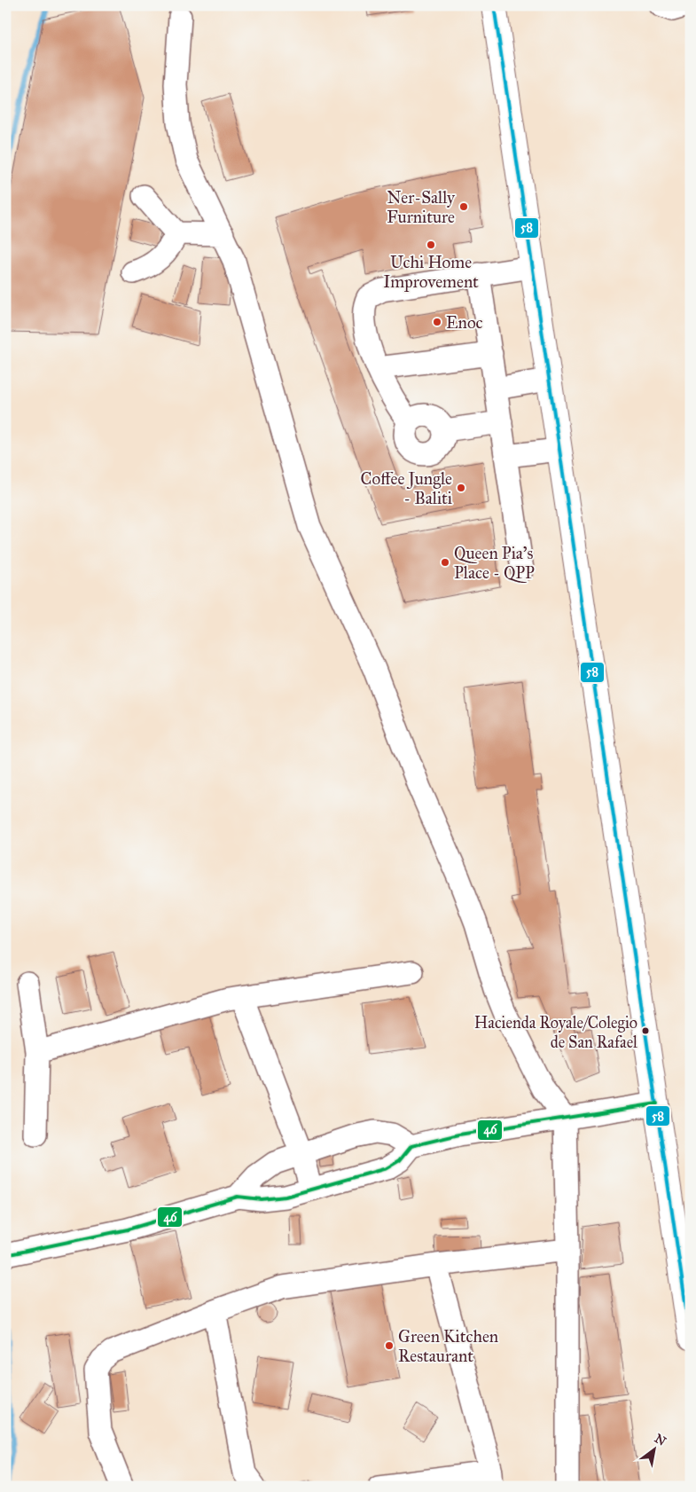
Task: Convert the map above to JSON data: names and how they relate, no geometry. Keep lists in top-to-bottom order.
{
  "places": [
    "Ner-Sally Furniture",
    "Uchi Home Improvement",
    "Enoc",
    "Coffee Jungle - Baliti",
    "Queen Pia’s Place - QPP",
    "Hacienda Royale/Colegio de San Rafael",
    "Green Kitchen Restaurant"
  ],
  "lines": ["transit line 58", "transit line 46"],
  "north": "top right"
}
